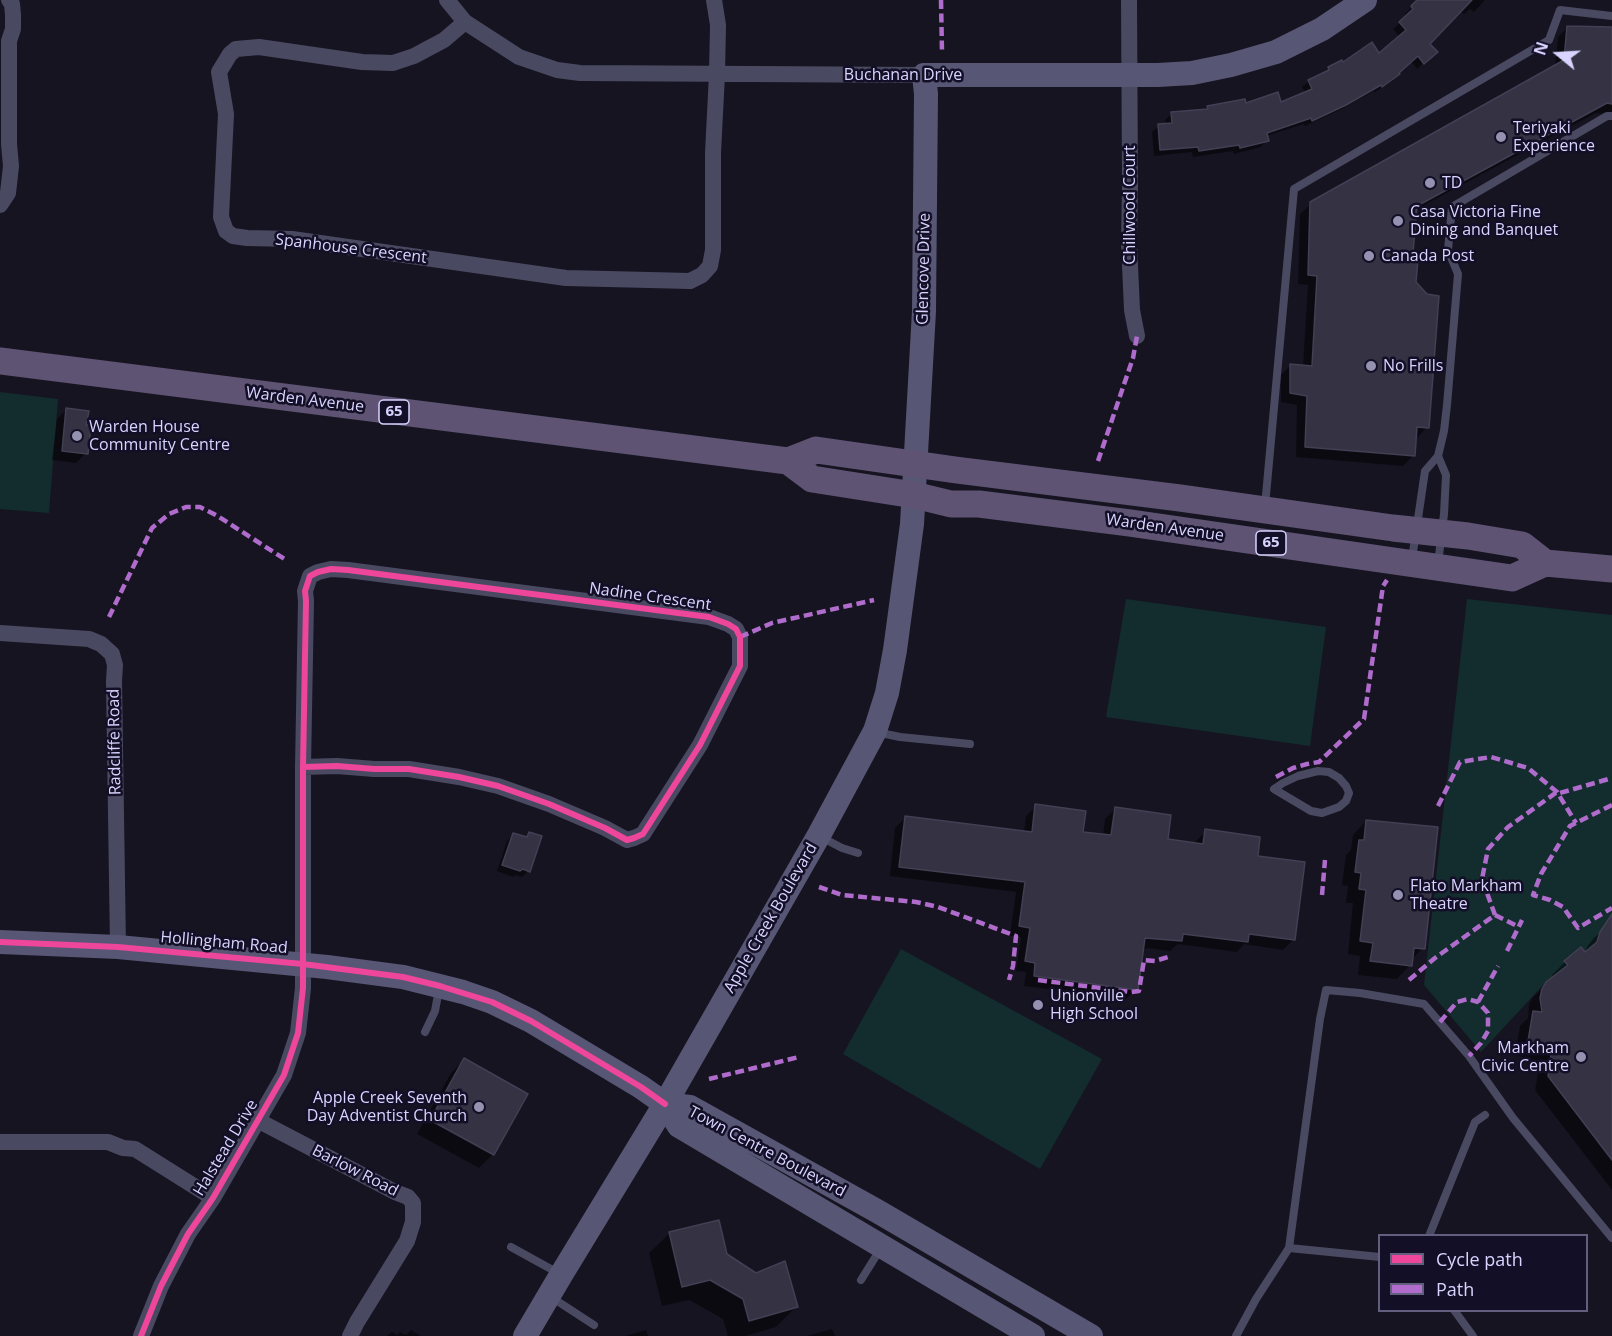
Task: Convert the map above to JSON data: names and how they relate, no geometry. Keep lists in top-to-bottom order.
{
  "streets": {
    "main road": [
      "Buchanan Drive",
      "Glencove Drive",
      "Warden Avenue",
      "65",
      "Apple Creek Boulevard",
      "Hollingham Road",
      "Town Centre Boulevard"
    ],
    "street": [
      "Chillwood Court",
      "Spanhouse Crescent",
      "Nadine Crescent",
      "Radcliffe Road",
      "Halstead Drive",
      "Barlow Road"
    ]
  },
  "crossings": [
    ["Buchanan Drive", "Chillwood Court"],
    ["Buchanan Drive", "Spanhouse Crescent"],
    ["Buchanan Drive", "Glencove Drive"],
    ["Glencove Drive", "Warden Avenue"],
    ["Glencove Drive", "Apple Creek Boulevard"],
    ["Warden Avenue", "Apple Creek Boulevard"],
    ["Nadine Crescent", "Hollingham Road"],
    ["Nadine Crescent", "Halstead Drive"],
    ["Radcliffe Road", "Hollingham Road"],
    ["Apple Creek Boulevard", "Hollingham Road"],
    ["Apple Creek Boulevard", "Town Centre Boulevard"],
    ["Hollingham Road", "Halstead Drive"],
    ["Hollingham Road", "Town Centre Boulevard"],
    ["Halstead Drive", "Barlow Road"]
  ],
  "places": [
    "Teriyaki Experience",
    "TD",
    "Casa Victoria Fine Dining and Banquet",
    "Canada Post",
    "No Frills",
    "Warden House Community Centre",
    "Flato Markham Theatre",
    "Unionville High School",
    "Markham Civic Centre",
    "Apple Creek Seventh Day Adventist Church"
  ],
  "legend": ["Cycle path", "Path"],
  "north": "left"
}
